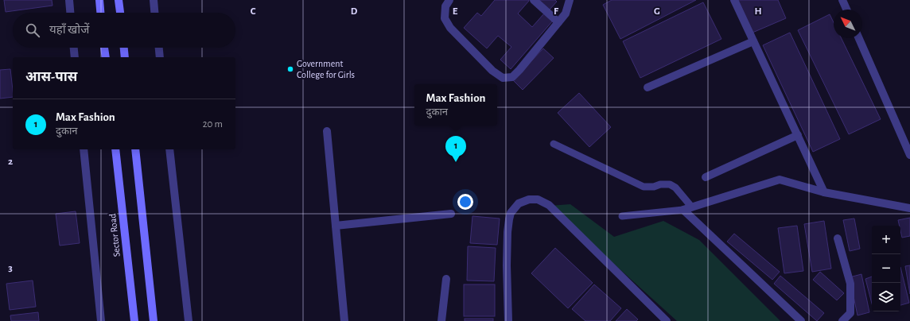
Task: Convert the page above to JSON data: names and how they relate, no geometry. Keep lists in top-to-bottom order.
{
  "streets": {
    "main road": ["Sector Road"]
  },
  "places": ["Government College for Girls"],
  "north": "top left",
  "page": {
    "search": "यहाँ खोजें",
    "heading": "आस-पास",
    "popup": ["Max Fashion", "दुकान"],
    "list": [
      {
        "mark": "1",
        "name": "Max Fashion",
        "note": "दुकान",
        "value": "20 m"
      }
    ],
    "pins": "1",
    "map_buttons": ["+", "−"]
  },
  "grid": {
    "columns": [
      "C",
      "D",
      "E",
      "F",
      "G",
      "H"
    ],
    "rows": ["2", "3"]
  }
}
